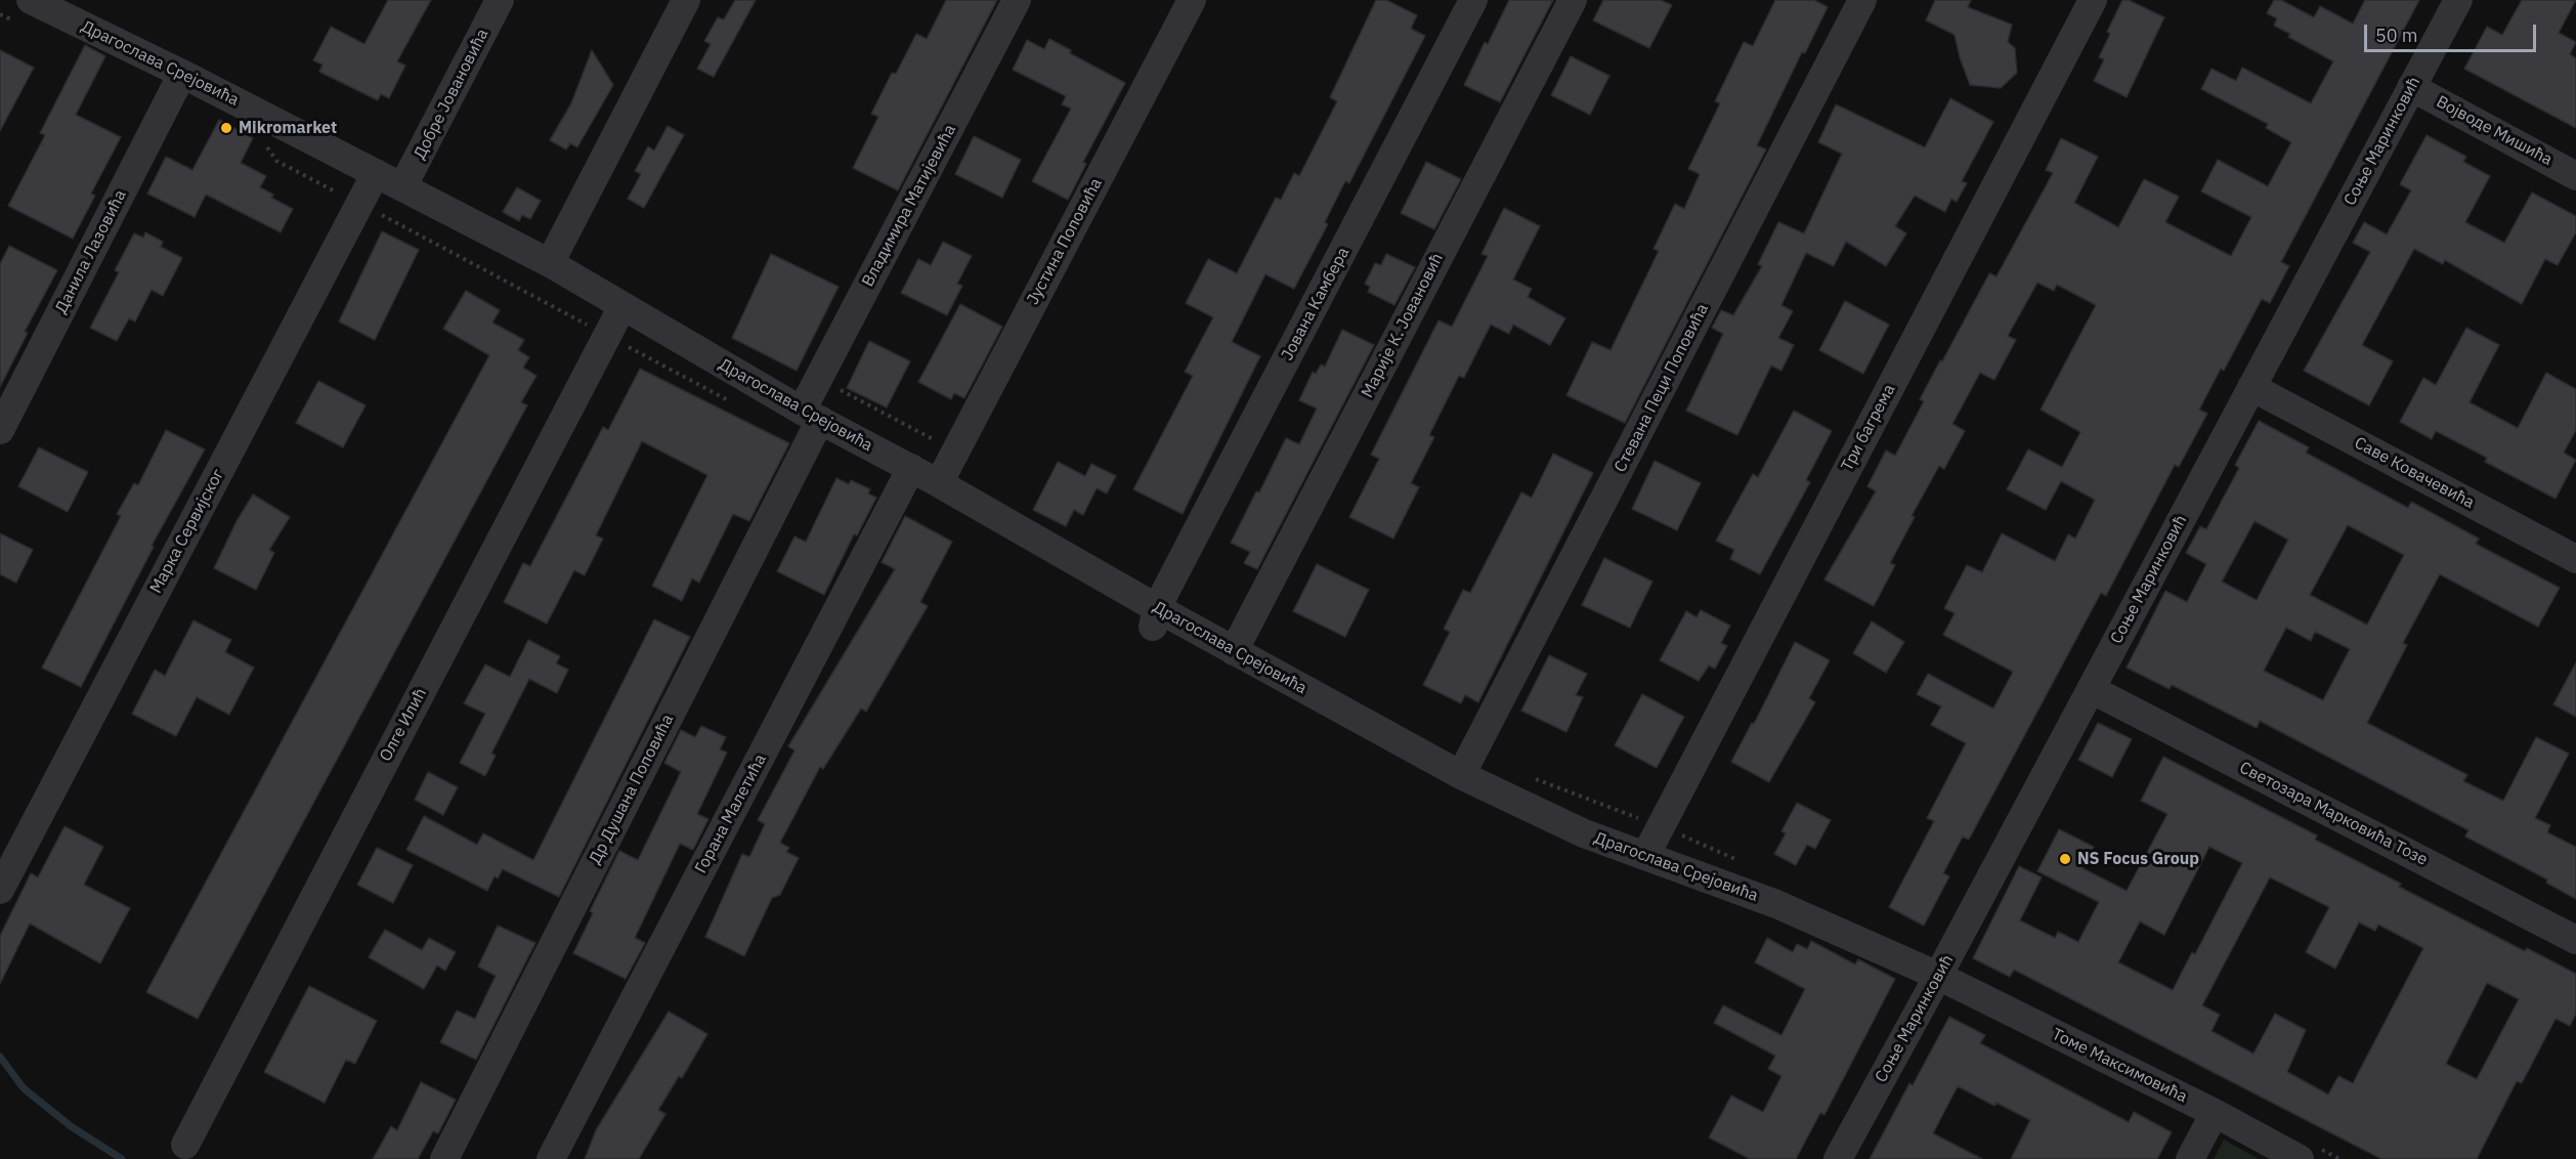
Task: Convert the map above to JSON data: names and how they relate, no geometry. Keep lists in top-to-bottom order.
{
  "streets": {
    "street": [
      "Драгослава Срејовића",
      "Добре Јовановића",
      "Војводе Мишића",
      "Соње Маринковић",
      "Владимира Матијевића",
      "Јустина Поповића",
      "Данила Лазовића",
      "Јована Камбера",
      "Марије К. Јовановић",
      "Стевана Пеци Поповића",
      "Три багрема",
      "Саве Ковачевића",
      "Марка Сервијског",
      "Олге Илић",
      "Др Душана Поповића",
      "Горана Малетића",
      "Светозара Марковића Тозе",
      "Томе Максимовића"
    ]
  },
  "crossings": [
    ["Драгослава Срејовића", "Добре Јовановића"],
    ["Драгослава Срејовића", "Соње Маринковић"],
    ["Драгослава Срејовића", "Владимира Матијевића"],
    ["Драгослава Срејовића", "Јустина Поповића"],
    ["Драгослава Срејовића", "Данила Лазовића"],
    ["Драгослава Срејовића", "Јована Камбера"],
    ["Драгослава Срејовића", "Марије К. Јовановић"],
    ["Драгослава Срејовића", "Стевана Пеци Поповића"],
    ["Драгослава Срејовића", "Три багрема"],
    ["Драгослава Срејовића", "Марка Сервијског"],
    ["Драгослава Срејовића", "Олге Илић"],
    ["Драгослава Срејовића", "Др Душана Поповића"],
    ["Драгослава Срејовића", "Горана Малетића"],
    ["Драгослава Срејовића", "Томе Максимовића"],
    ["Војводе Мишића", "Соње Маринковић"],
    ["Соње Маринковић", "Саве Ковачевића"],
    ["Соње Маринковић", "Светозара Марковића Тозе"],
    ["Соње Маринковић", "Томе Максимовића"],
    ["Владимира Матијевића", "Др Душана Поповића"]
  ],
  "places": ["Mikromarket", "NS Focus Group"],
  "scale_bar": "50 m"
}
